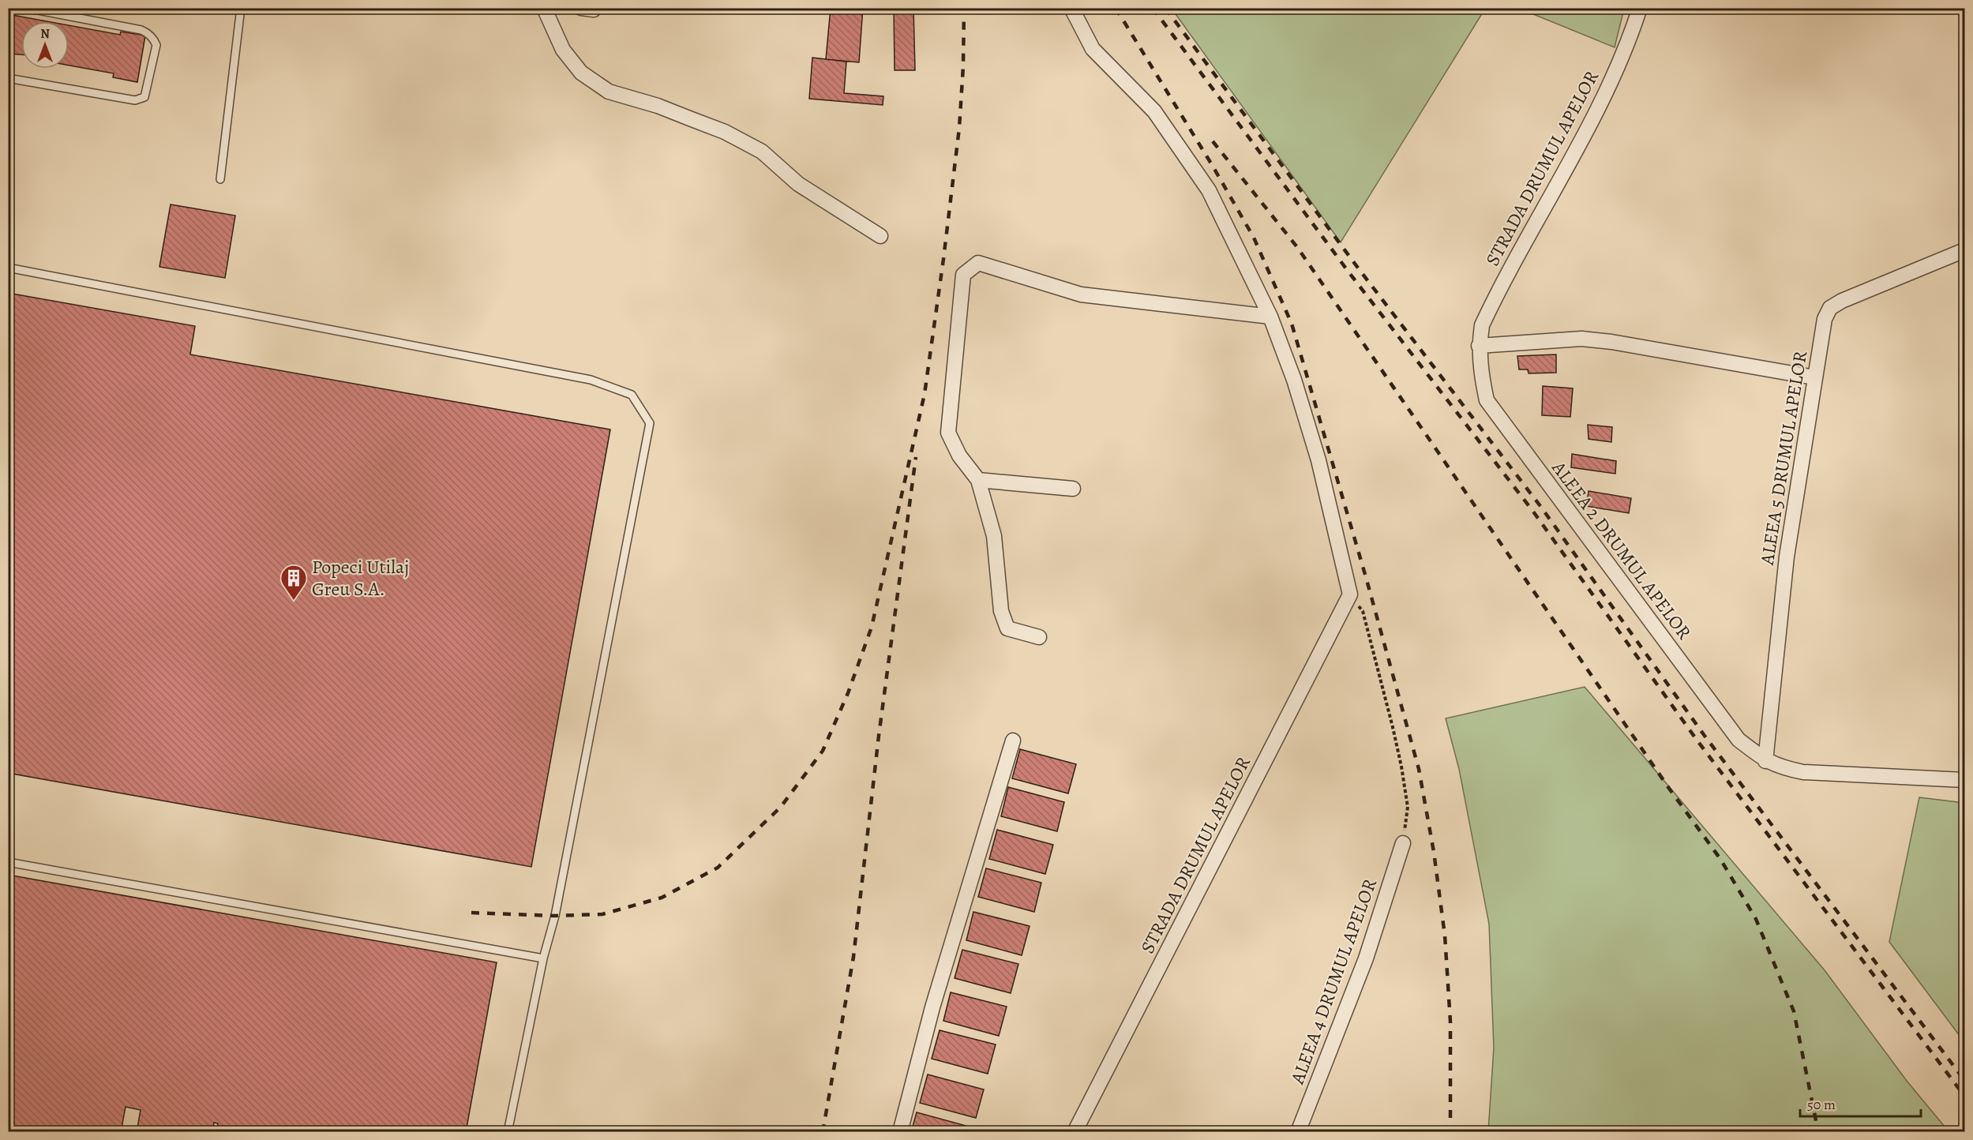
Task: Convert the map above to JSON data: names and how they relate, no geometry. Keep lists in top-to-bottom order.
{
  "streets": {
    "street": [
      "STRADA DRUMUL APELOR",
      "ALEEA 5 DRUMUL APELOR",
      "ALEEA 2 DRUMUL APELOR",
      "ALEEA 4 DRUMUL APELOR"
    ]
  },
  "crossings": [
    ["STRADA DRUMUL APELOR", "ALEEA 2 DRUMUL APELOR"],
    ["ALEEA 5 DRUMUL APELOR", "ALEEA 2 DRUMUL APELOR"]
  ],
  "places": {
    "building": ["Popeci Utilaj Greu S.A."]
  },
  "scale_bar": "50 m",
  "north": "top"
}
